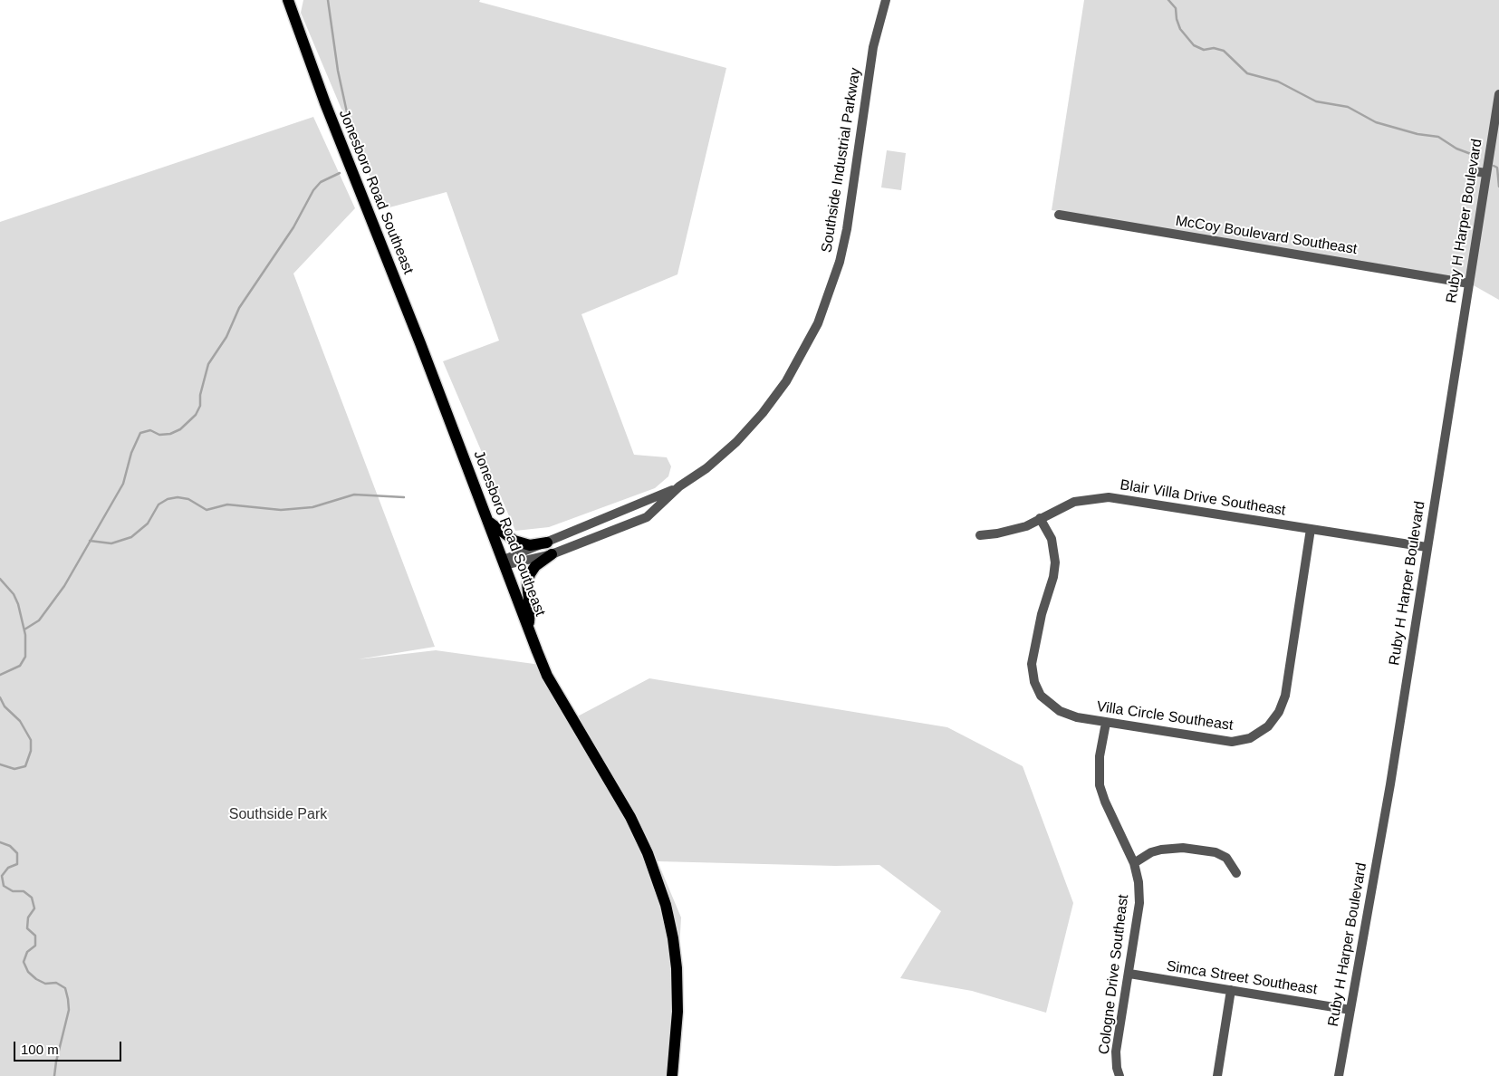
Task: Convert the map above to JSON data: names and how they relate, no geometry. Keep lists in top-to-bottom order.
{
  "streets": {
    "main road": ["Jonesboro Road Southeast"],
    "street": [
      "Southside Industrial Parkway",
      "Ruby H Harper Boulevard",
      "McCoy Boulevard Southeast",
      "Blair Villa Drive Southeast",
      "Villa Circle Southeast",
      "Cologne Drive Southeast",
      "Simca Street Southeast"
    ]
  },
  "crossings": [
    ["Southside Industrial Parkway", "Jonesboro Road Southeast"],
    ["Ruby H Harper Boulevard", "McCoy Boulevard Southeast"],
    ["Ruby H Harper Boulevard", "Blair Villa Drive Southeast"],
    ["Ruby H Harper Boulevard", "Simca Street Southeast"],
    ["Blair Villa Drive Southeast", "Villa Circle Southeast"],
    ["Villa Circle Southeast", "Cologne Drive Southeast"],
    ["Cologne Drive Southeast", "Simca Street Southeast"]
  ],
  "parks": ["Southside Park"],
  "scale_bar": "100 m"
}
